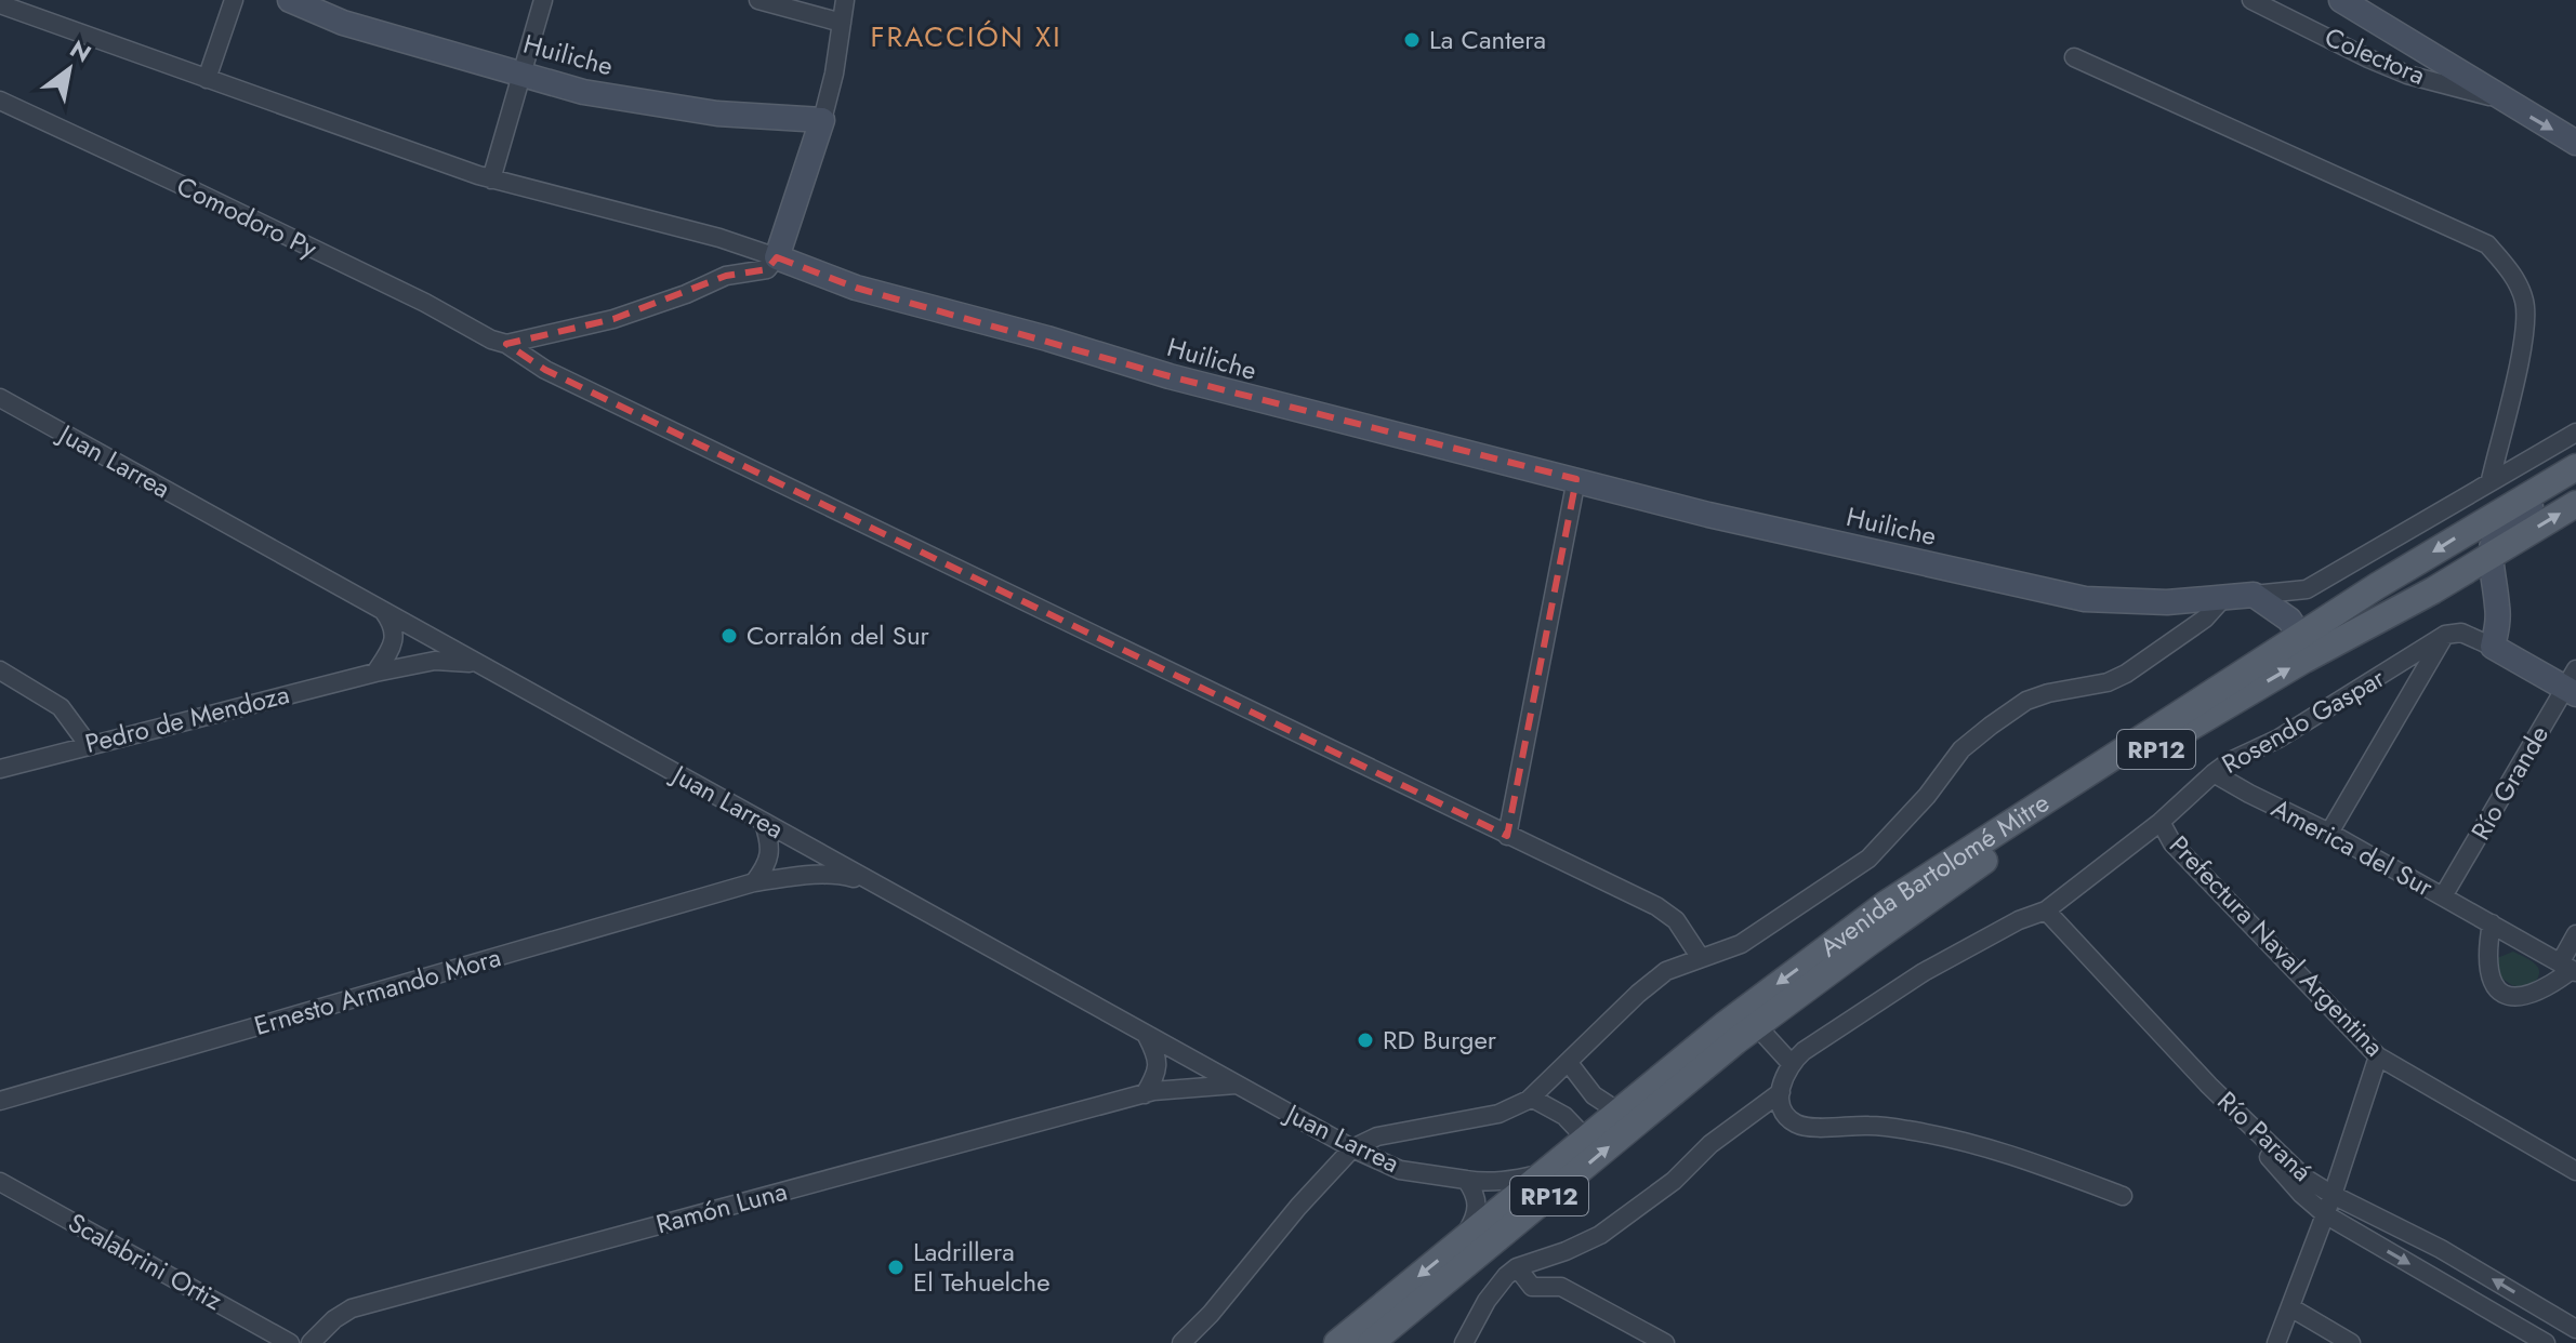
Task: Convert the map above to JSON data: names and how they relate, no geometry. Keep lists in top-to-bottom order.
{
  "streets": {
    "main road": ["RP12", "Avenida Bartolomé Mitre"],
    "street": [
      "Huiliche",
      "Colectora",
      "Comodoro Py",
      "Juan Larrea",
      "Pedro de Mendoza",
      "Rosendo Gaspar",
      "Río Grande",
      "America del Sur",
      "Prefectura Naval Argentina",
      "Ernesto Armando Mora",
      "Río Paraná",
      "Ramón Luna",
      "Scalabrini Ortiz"
    ]
  },
  "crossings": [
    ["Juan Larrea", "Pedro de Mendoza"],
    ["Juan Larrea", "Avenida Bartolomé Mitre"],
    ["Juan Larrea", "Ernesto Armando Mora"],
    ["Juan Larrea", "Ramón Luna"],
    ["Rosendo Gaspar", "America del Sur"],
    ["Rosendo Gaspar", "Prefectura Naval Argentina"],
    ["Rosendo Gaspar", "Río Paraná"],
    ["Río Grande", "America del Sur"]
  ],
  "districts": ["FRACCIÓN XI"],
  "places": [
    "La Cantera",
    "Corralón del Sur",
    "RD Burger",
    "Ladrillera El Tehuelche"
  ],
  "north": "top right"
}
